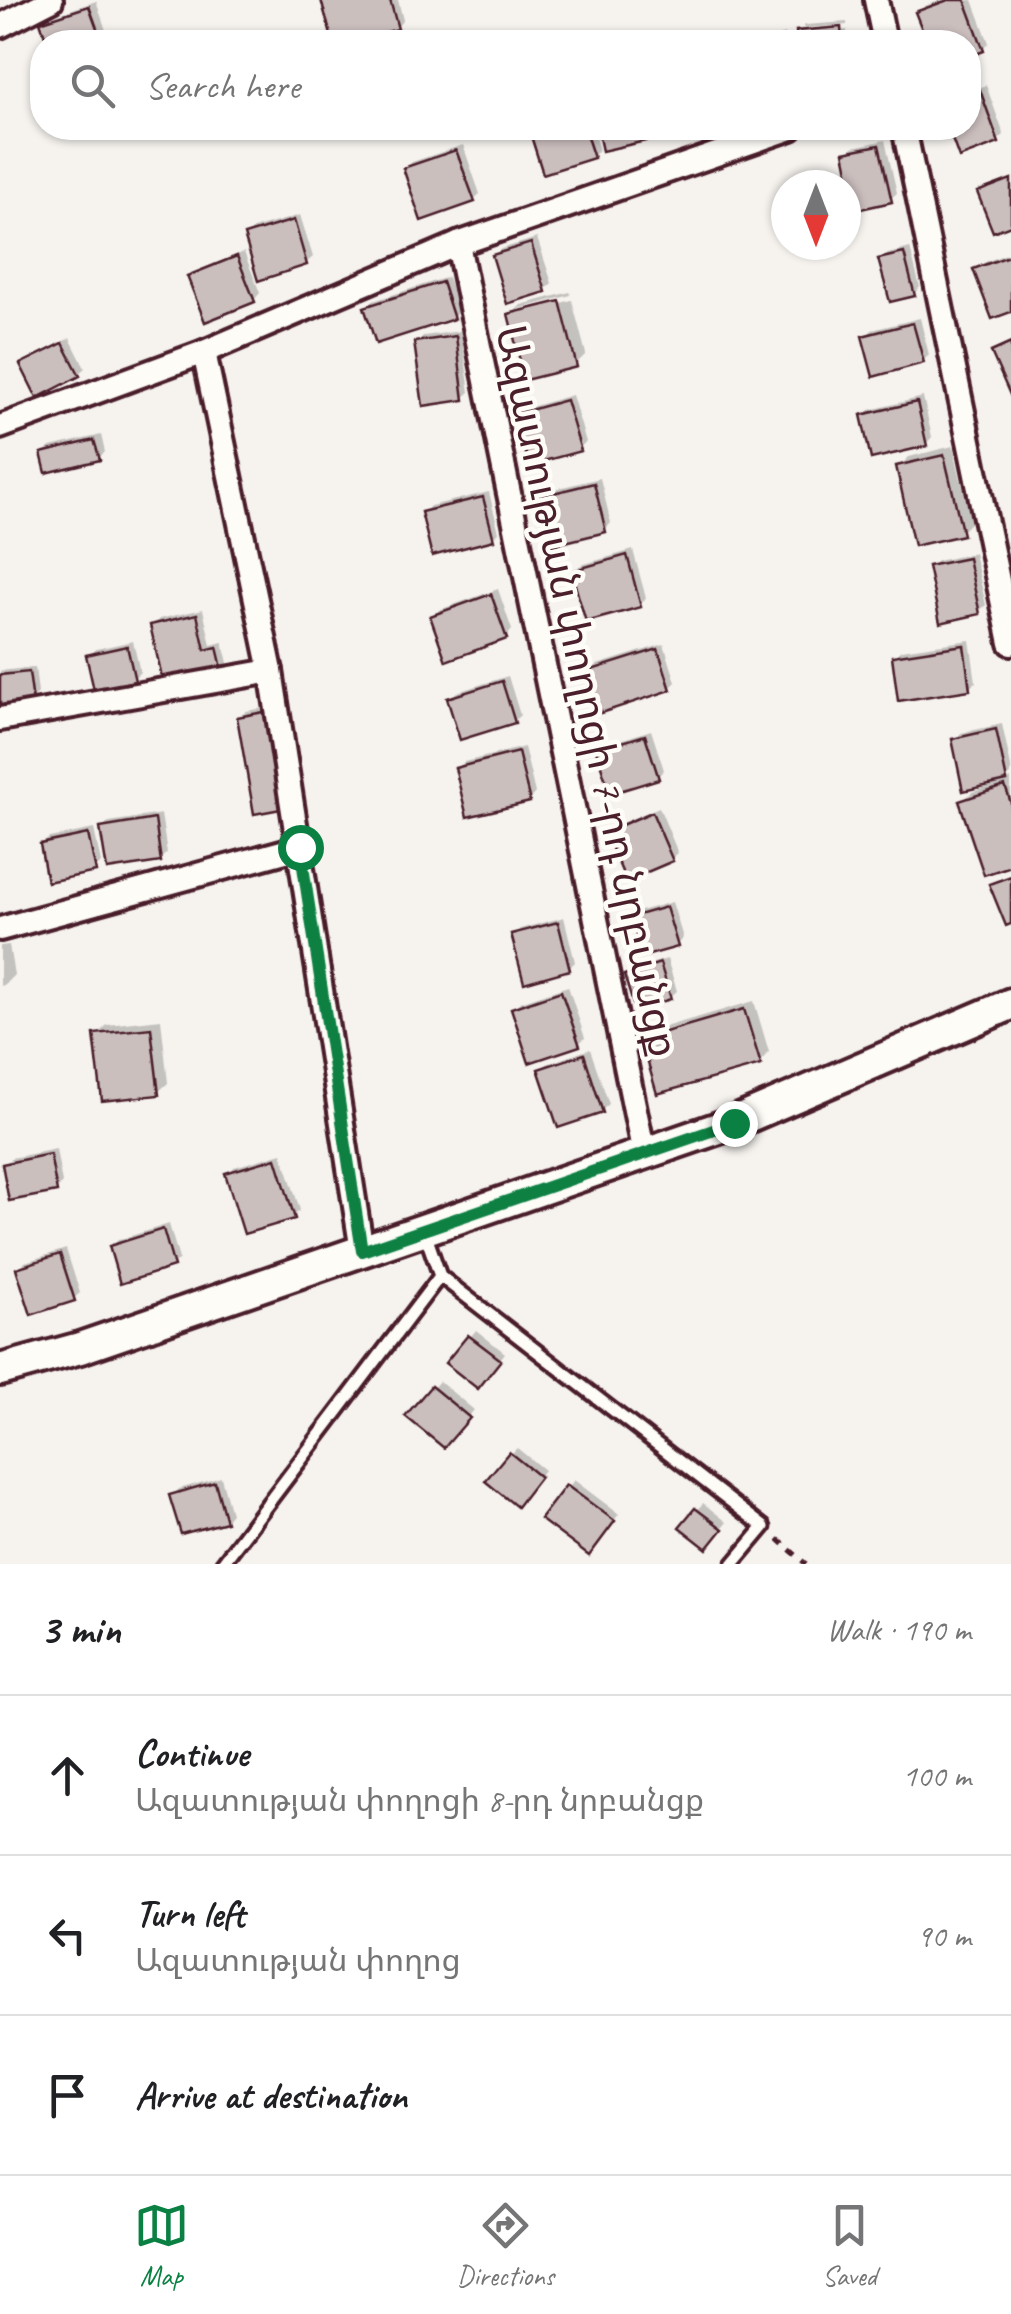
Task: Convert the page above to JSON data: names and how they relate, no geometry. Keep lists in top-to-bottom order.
{
  "streets": {
    "street": ["Ազատության փողոցի 7-րդ նրբանցք"]
  },
  "north": "bottom",
  "page": {
    "search": "Search here",
    "heading": ["3 min", "Walk · 190 m"],
    "list": [
      ["Continue", "Ազատության փողոցի 8-րդ նրբանցք", "100 m"],
      ["Turn left", "Ազատության փողոց", "90 m"],
      "Arrive at destination"
    ],
    "nav": ["Map", "Directions", "Saved"]
  }
}
